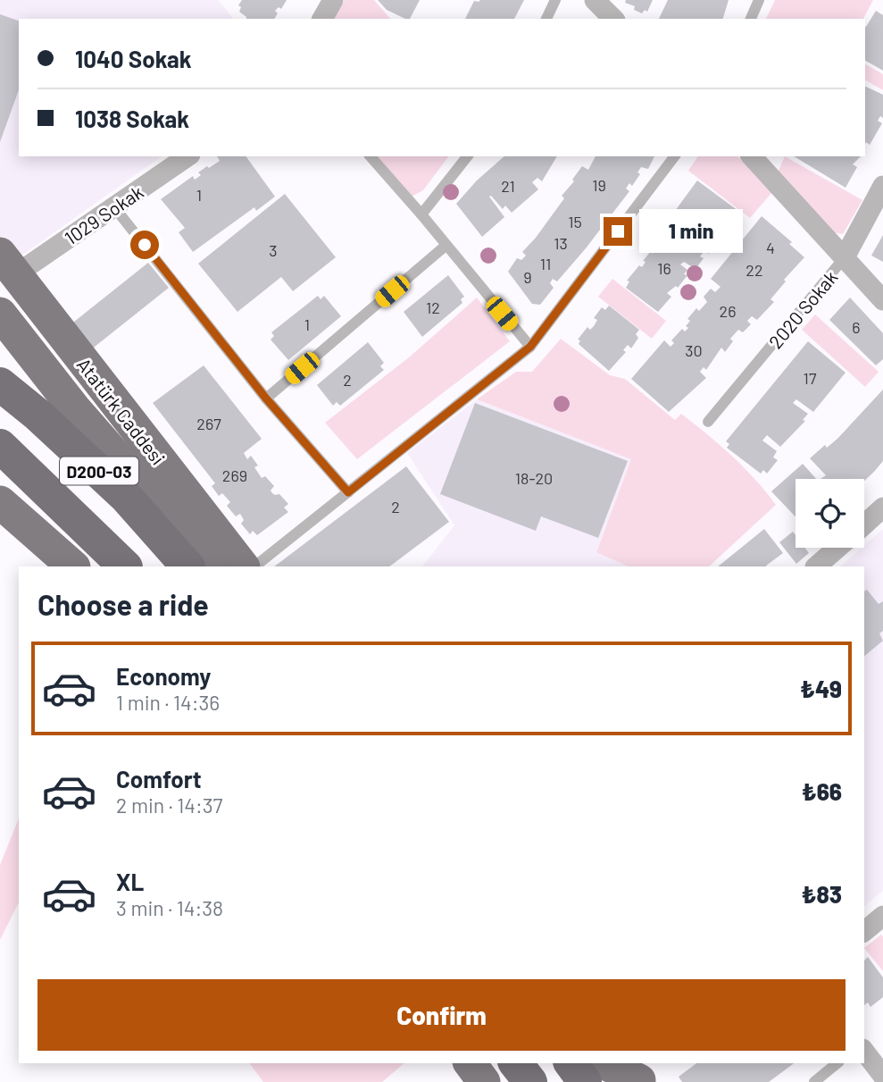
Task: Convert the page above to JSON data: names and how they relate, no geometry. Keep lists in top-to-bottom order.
{
  "streets": {
    "highway": ["D200-03"],
    "main road": ["Atatürk Caddesi"],
    "street": ["1029 Sokak", "2020 Sokak"]
  },
  "crossings": [
    ["1029 Sokak", "Atatürk Caddesi"]
  ],
  "house_numbers": [
    "19",
    "21",
    "1",
    "15",
    "13",
    "4",
    "3",
    "11",
    "16",
    "22",
    "9",
    "12",
    "26",
    "1",
    "6",
    "30",
    "17",
    "2",
    "267",
    "269",
    "18-20",
    "2"
  ],
  "page": {
    "banner": ["1040 Sokak", "1038 Sokak"],
    "bubble": "1 min",
    "heading": "Choose a ride",
    "list": [
      {
        "name": "Economy",
        "note": "1 min · 14:36",
        "value": "₺49"
      },
      {
        "name": "Comfort",
        "note": "2 min · 14:37",
        "value": "₺66"
      },
      {
        "name": "XL",
        "note": "3 min · 14:38",
        "value": "₺83"
      }
    ],
    "buttons": "Confirm"
  }
}
